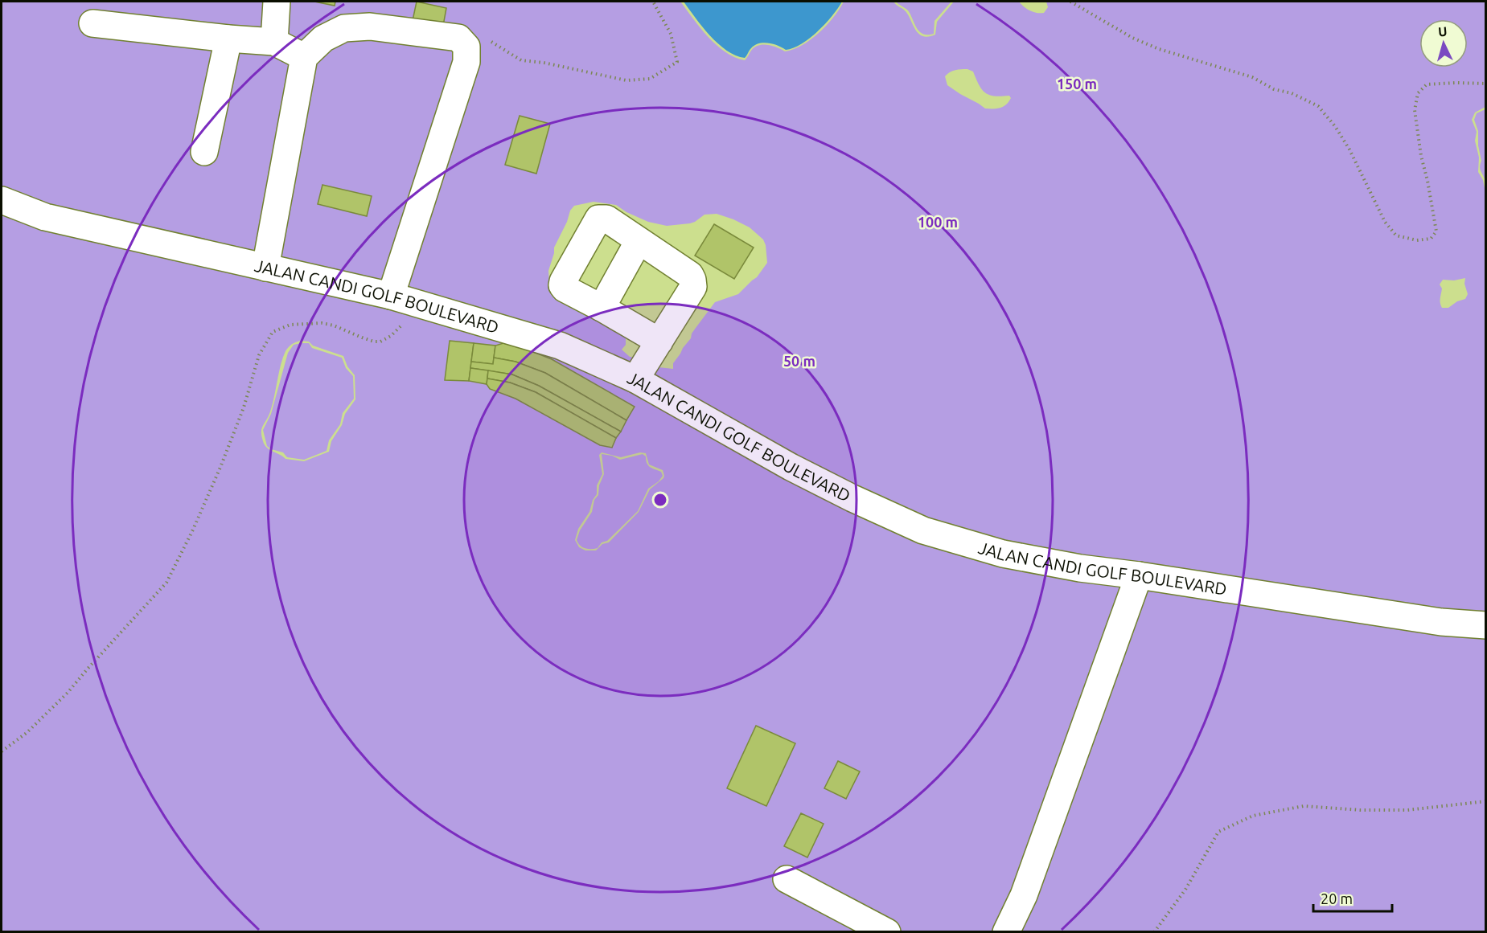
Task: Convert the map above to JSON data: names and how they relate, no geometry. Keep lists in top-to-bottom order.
{
  "streets": {
    "street": ["JALAN CANDI GOLF BOULEVARD"]
  },
  "scale_bar": "20 m",
  "north": "top",
  "rings": ["150 m", "100 m", "50 m"]
}
